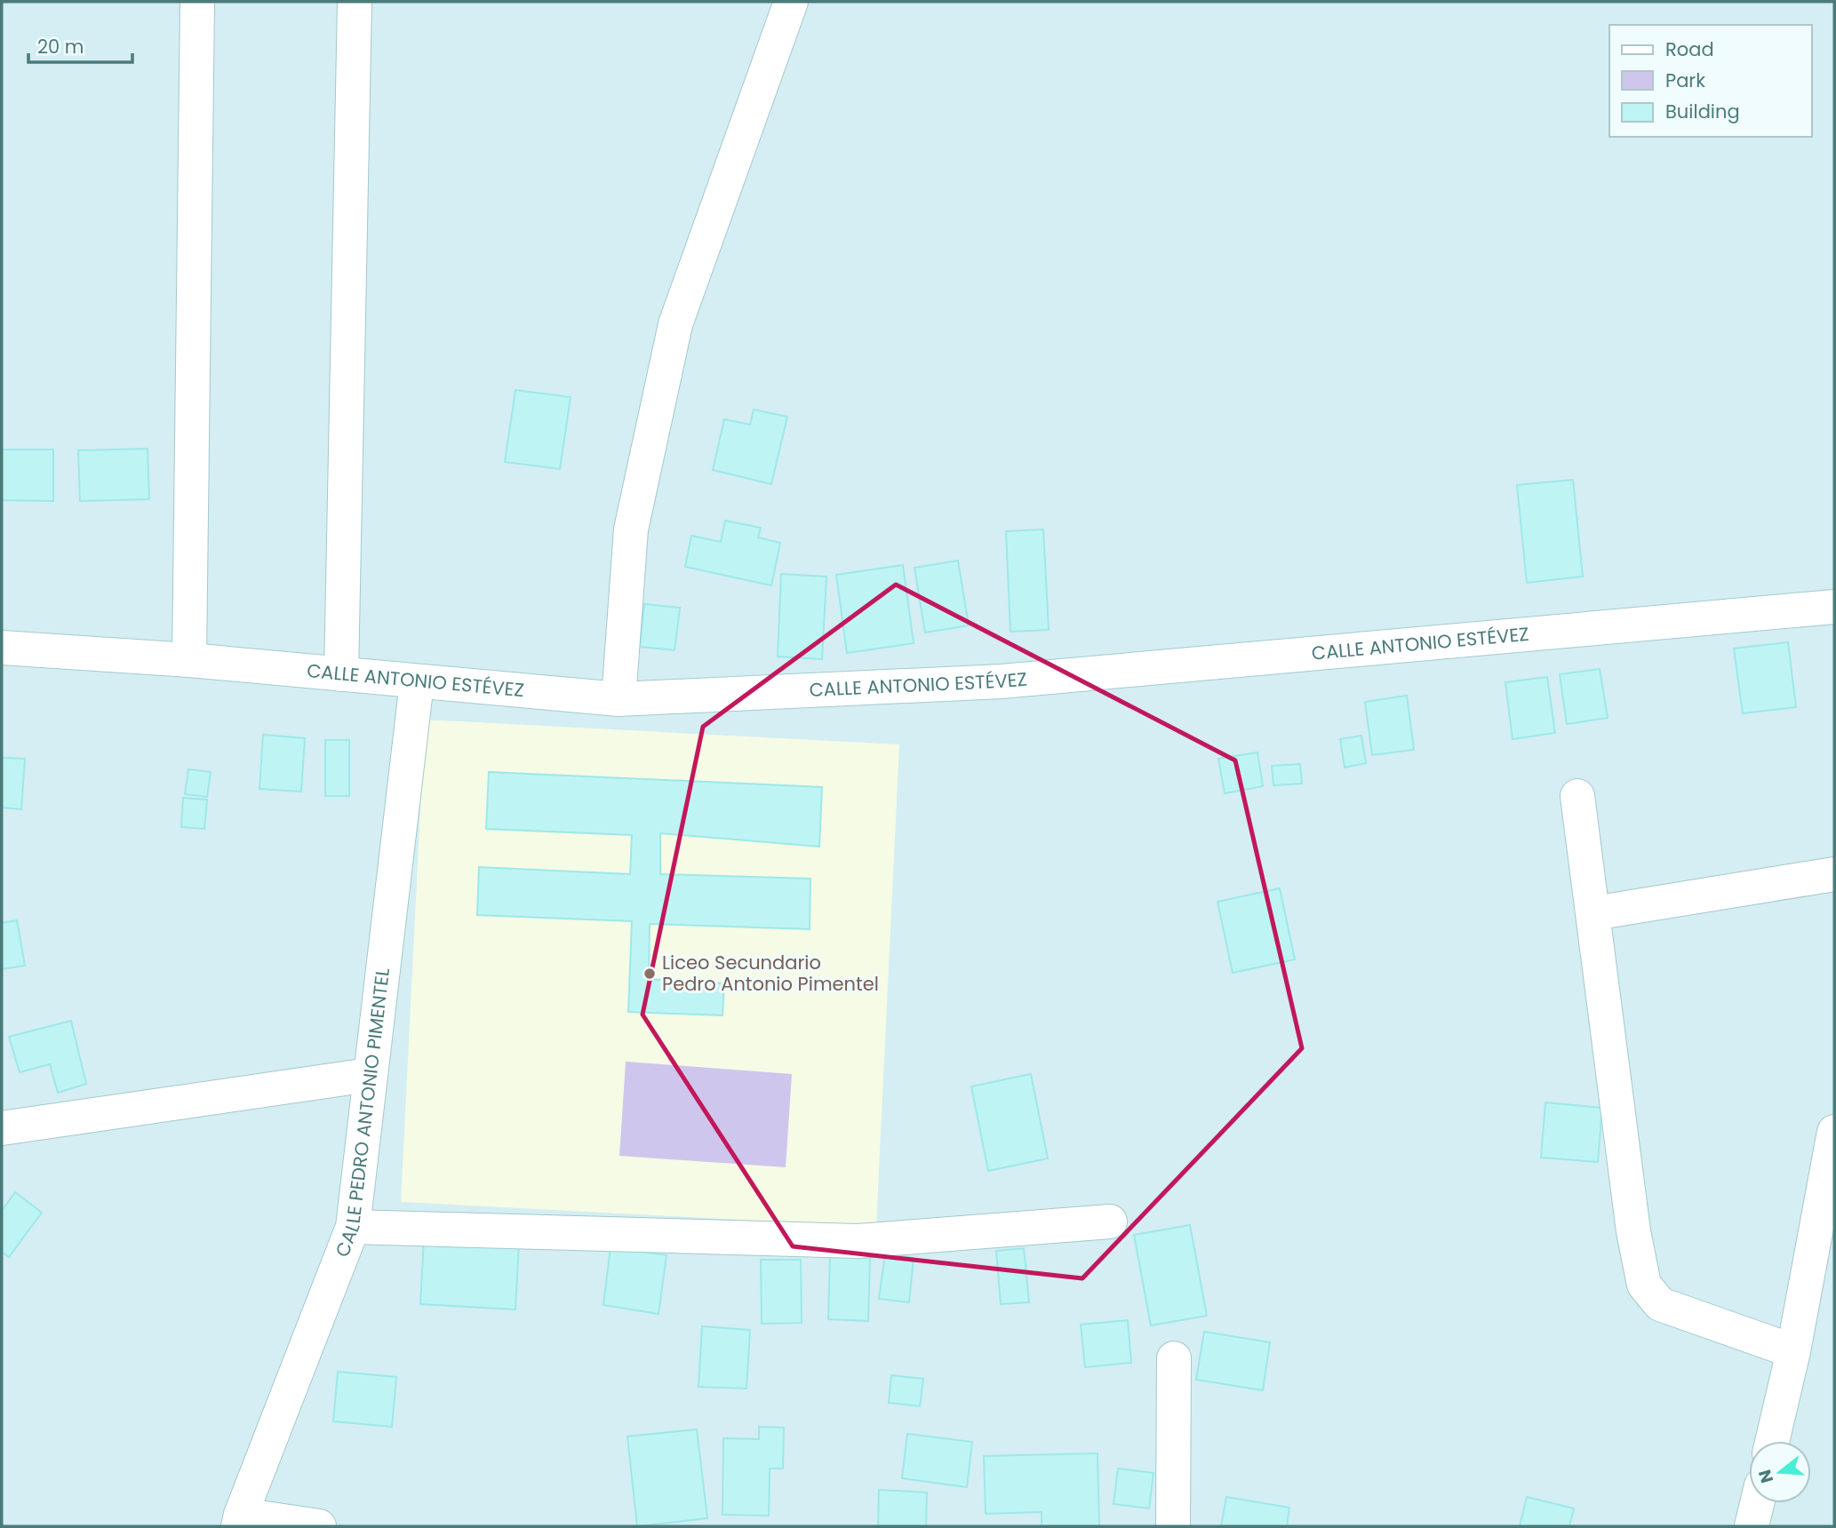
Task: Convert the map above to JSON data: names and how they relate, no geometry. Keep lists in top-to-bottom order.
{
  "streets": {
    "street": ["CALLE ANTONIO ESTÉVEZ", "CALLE PEDRO ANTONIO PIMENTEL"]
  },
  "crossings": [
    ["CALLE ANTONIO ESTÉVEZ", "CALLE PEDRO ANTONIO PIMENTEL"]
  ],
  "places": ["Liceo Secundario Pedro Antonio Pimentel"],
  "legend": ["Road", "Park", "Building"],
  "scale_bar": "20 m",
  "north": "left"
}
